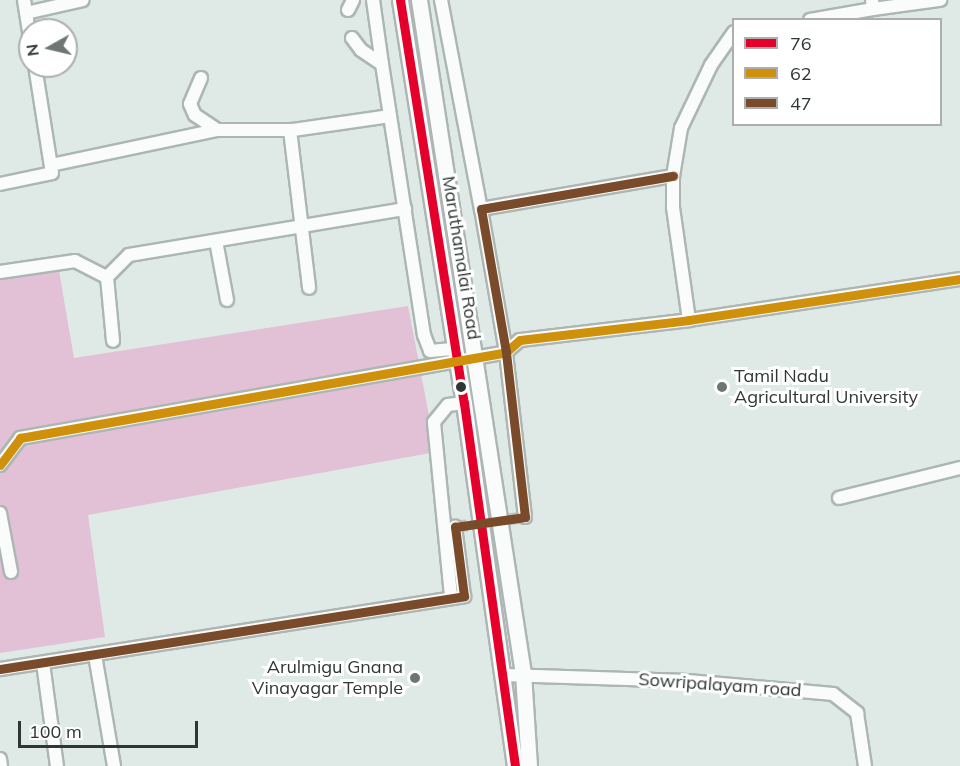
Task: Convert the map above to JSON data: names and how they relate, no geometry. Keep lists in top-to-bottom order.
{
  "streets": {
    "main road": ["Maruthamalai Road"],
    "street": ["Sowripalayam road"]
  },
  "crossings": [
    ["Maruthamalai Road", "Sowripalayam road"]
  ],
  "places": ["Tamil Nadu Agricultural University", "Arulmigu Gnana Vinayagar Temple"],
  "lines": ["transit line 76", "transit line 47", "transit line 62"],
  "legend": ["76", "62", "47"],
  "scale_bar": "100 m",
  "north": "left"
}
